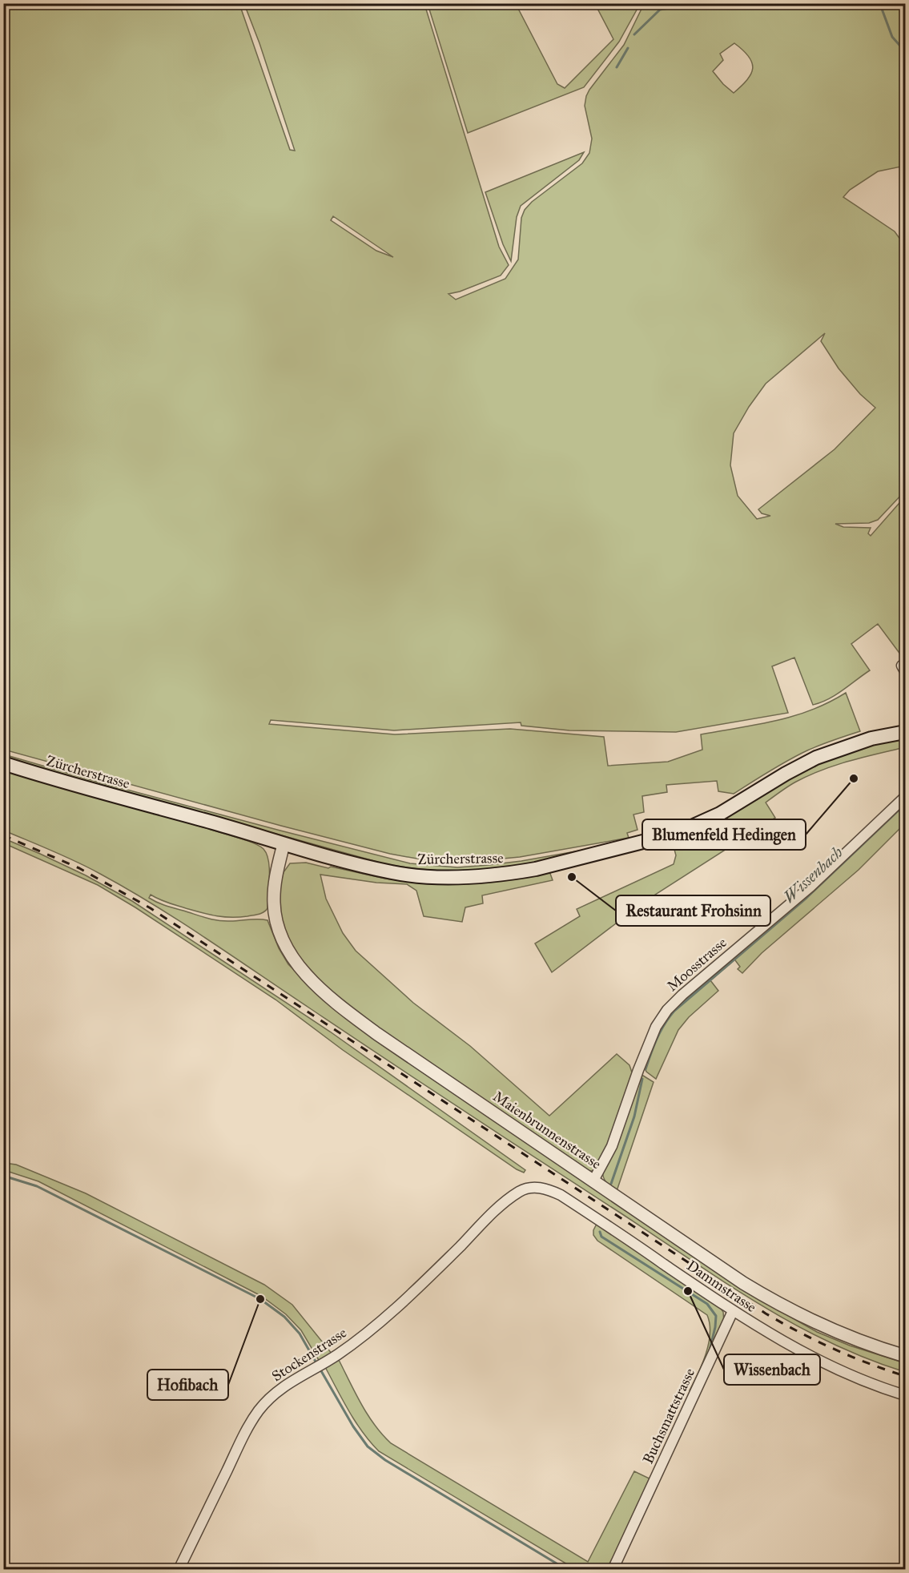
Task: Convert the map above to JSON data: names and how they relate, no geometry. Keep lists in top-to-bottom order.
{
  "streets": {
    "main road": ["Zürcherstrasse"],
    "street": [
      "Moosstrasse",
      "Maienbrunnenstrasse",
      "Dammstrasse",
      "Stockenstrasse",
      "Buchsmattstrasse"
    ]
  },
  "crossings": [
    ["Zürcherstrasse", "Maienbrunnenstrasse"],
    ["Moosstrasse", "Maienbrunnenstrasse"],
    ["Dammstrasse", "Stockenstrasse"],
    ["Dammstrasse", "Buchsmattstrasse"]
  ],
  "water": ["Wissenbach"],
  "places": [
    "Blumenfeld Hedingen",
    "Restaurant Frohsinn",
    "Wissenbach",
    "Hofibach"
  ]
}
